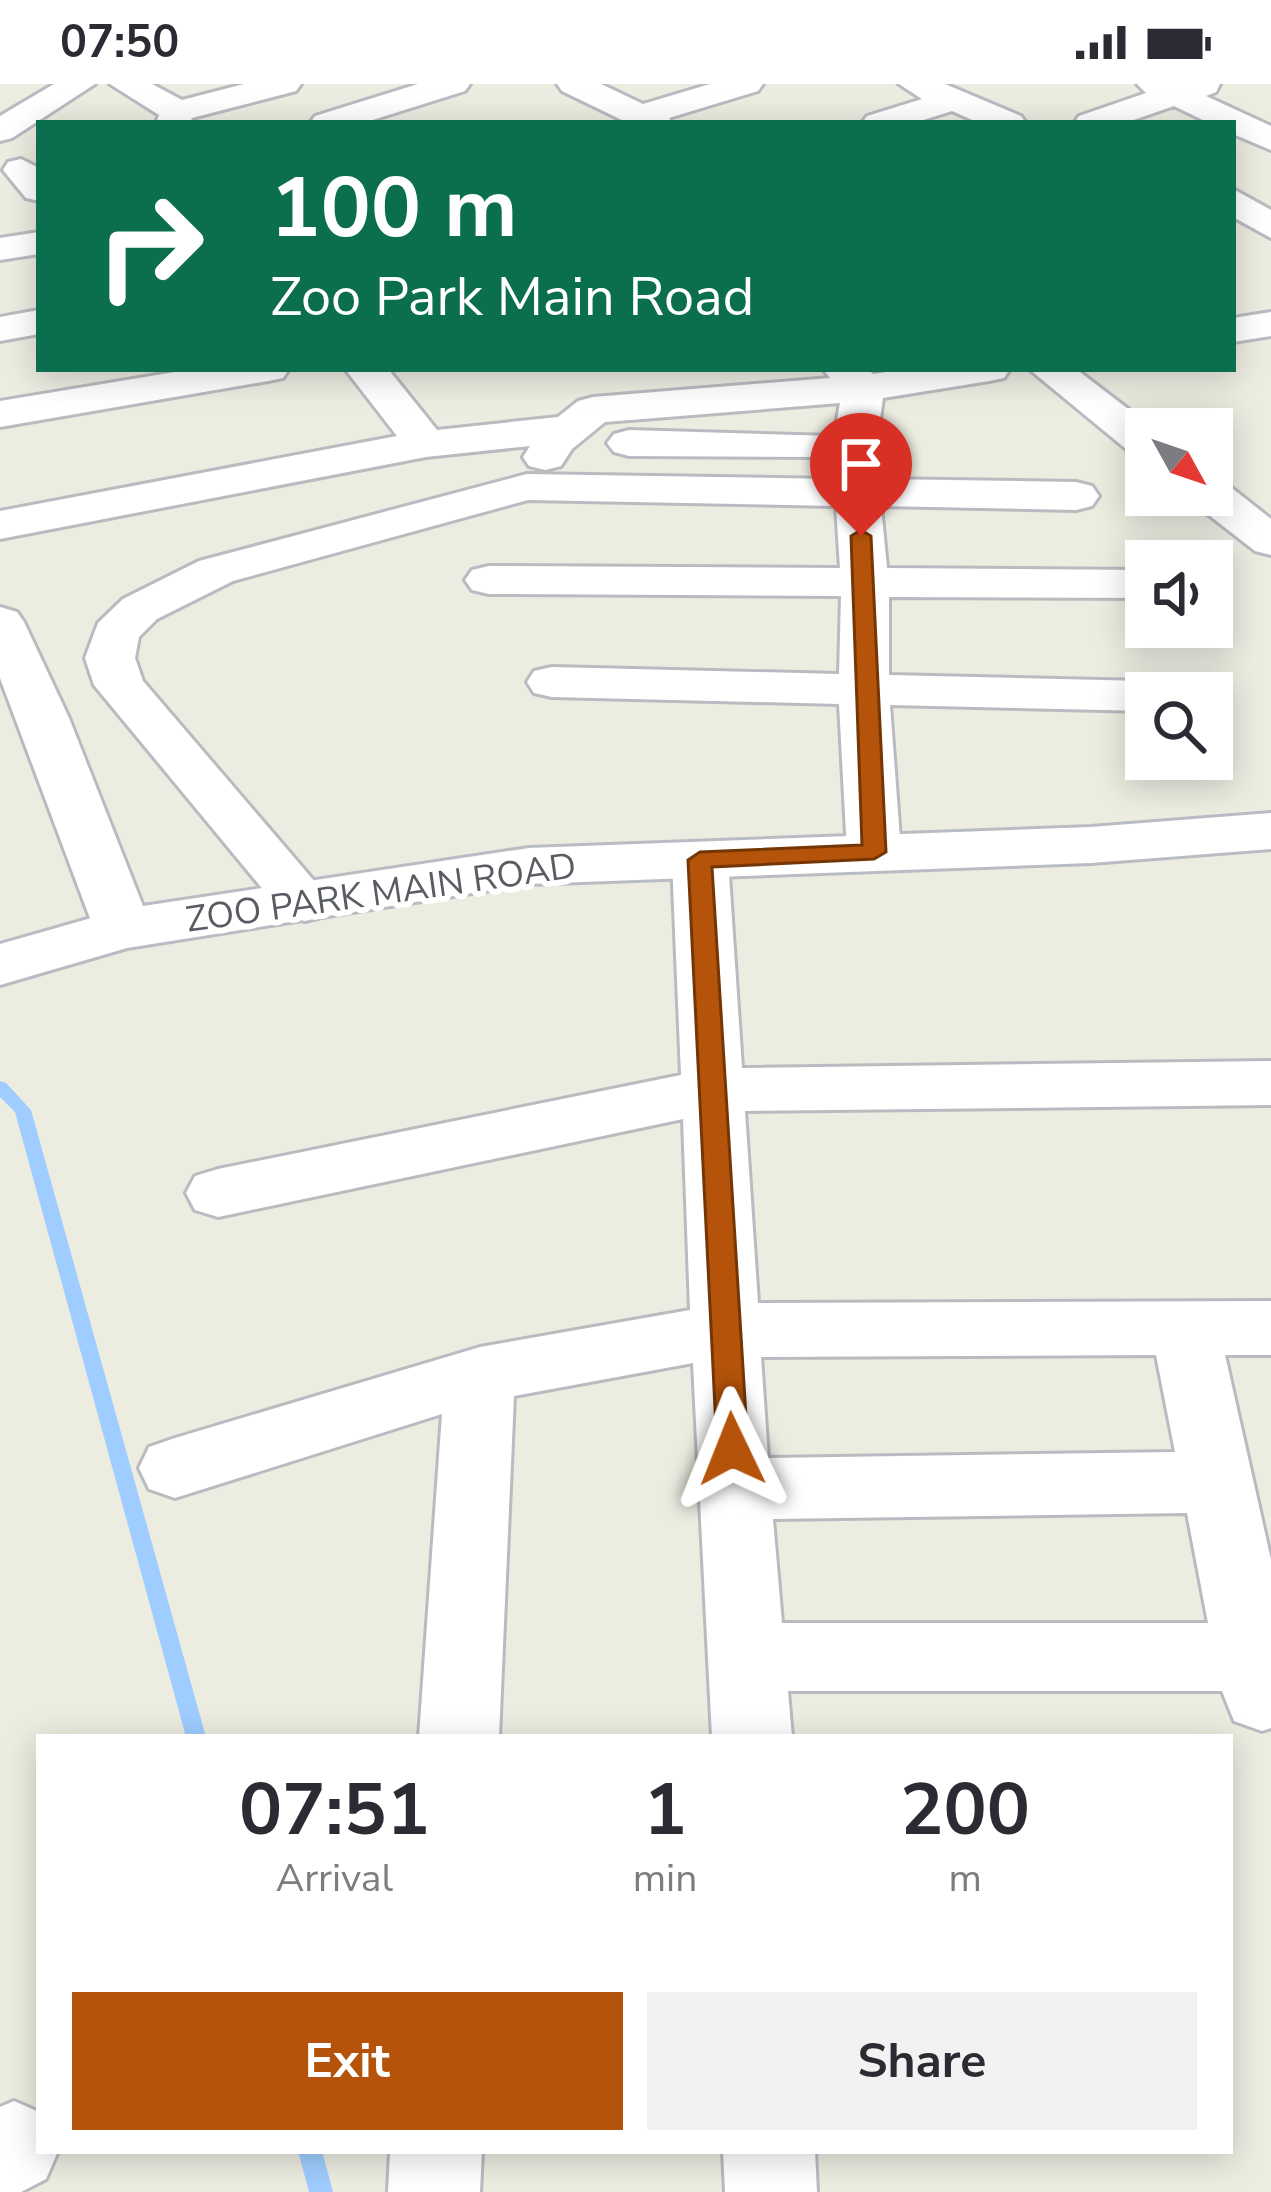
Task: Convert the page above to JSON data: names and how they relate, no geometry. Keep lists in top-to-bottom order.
{
  "streets": {
    "main road": ["ZOO PARK MAIN ROAD"]
  },
  "north": "bottom right",
  "page": {
    "status": "07:50",
    "turn": ["100 m", "Zoo Park Main Road"],
    "eta": [
      "07:51",
      "Arrival",
      "1",
      "min",
      "200",
      "m"
    ],
    "buttons": ["Exit", "Share"]
  }
}
